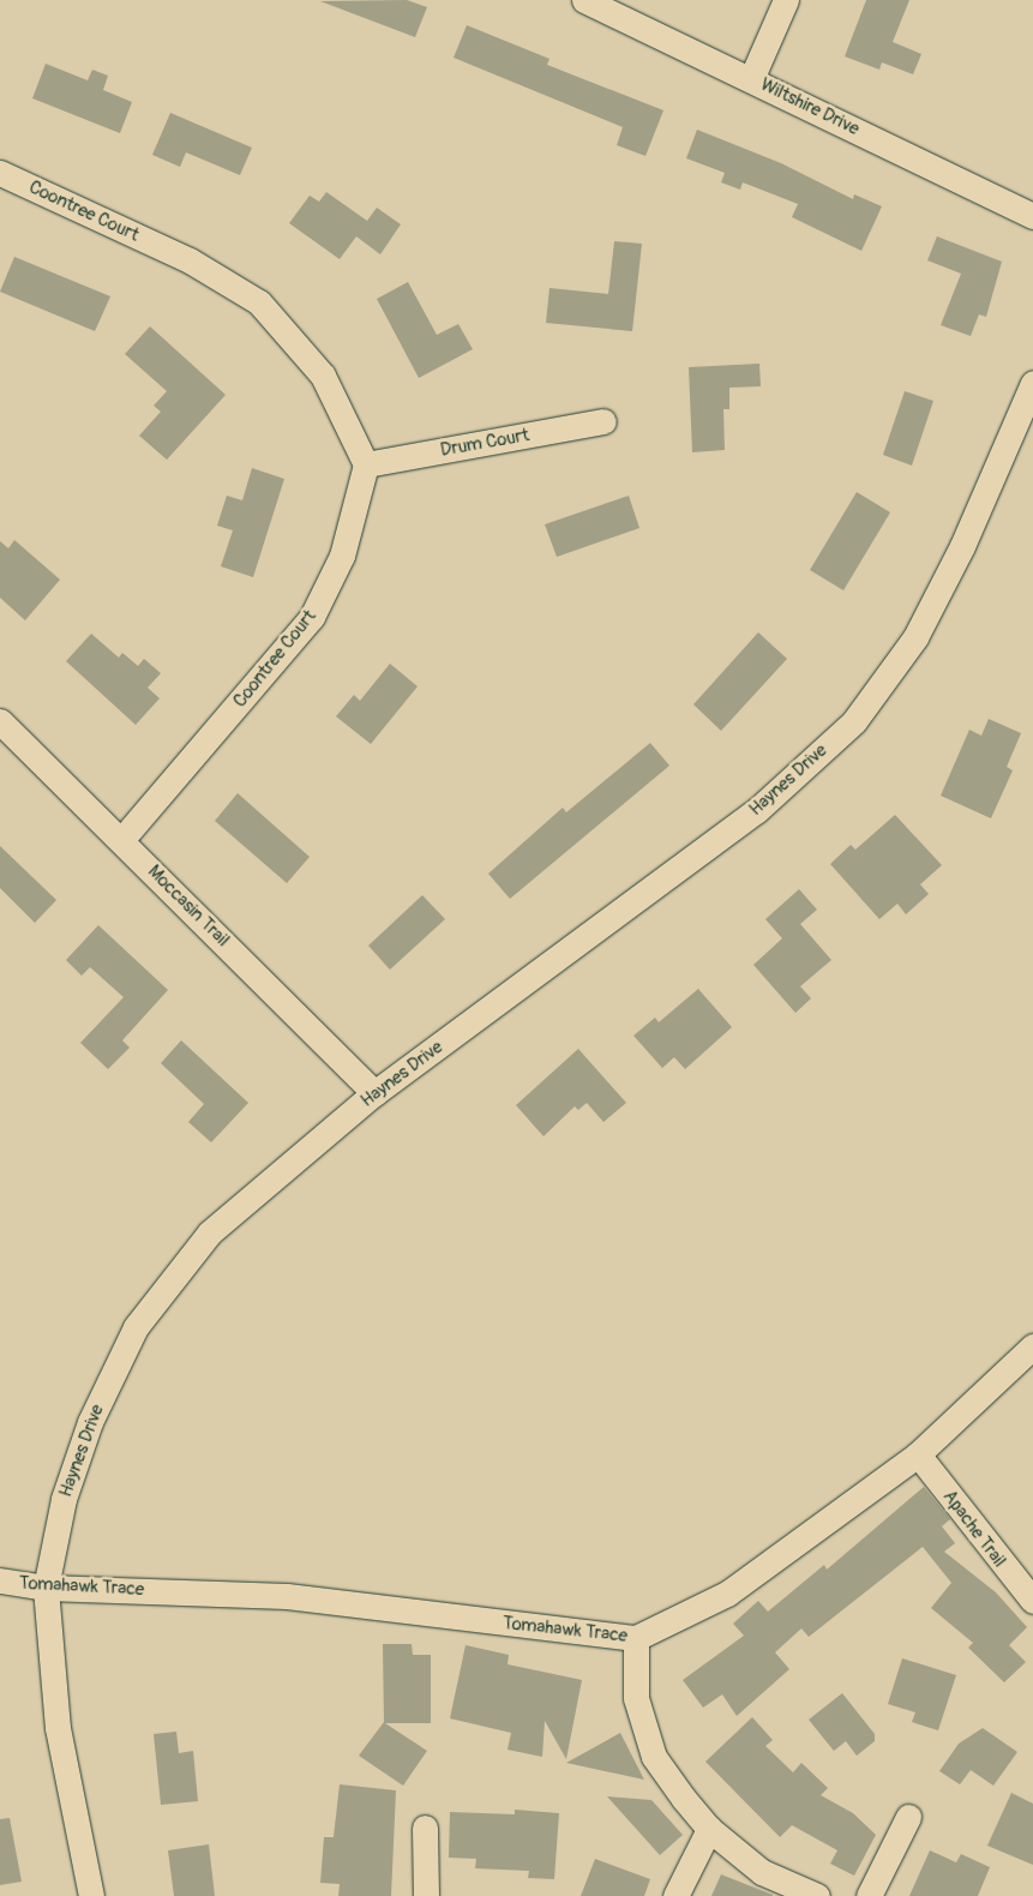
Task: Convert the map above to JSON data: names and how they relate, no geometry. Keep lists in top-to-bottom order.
{
  "streets": {
    "street": [
      "Wiltshire Drive",
      "Coontree Court",
      "Drum Court",
      "Haynes Drive",
      "Moccasin Trail",
      "Apache Trail",
      "Tomahawk Trace"
    ]
  },
  "crossings": [
    ["Coontree Court", "Drum Court"],
    ["Coontree Court", "Moccasin Trail"],
    ["Haynes Drive", "Moccasin Trail"],
    ["Haynes Drive", "Tomahawk Trace"],
    ["Apache Trail", "Tomahawk Trace"]
  ]
}
